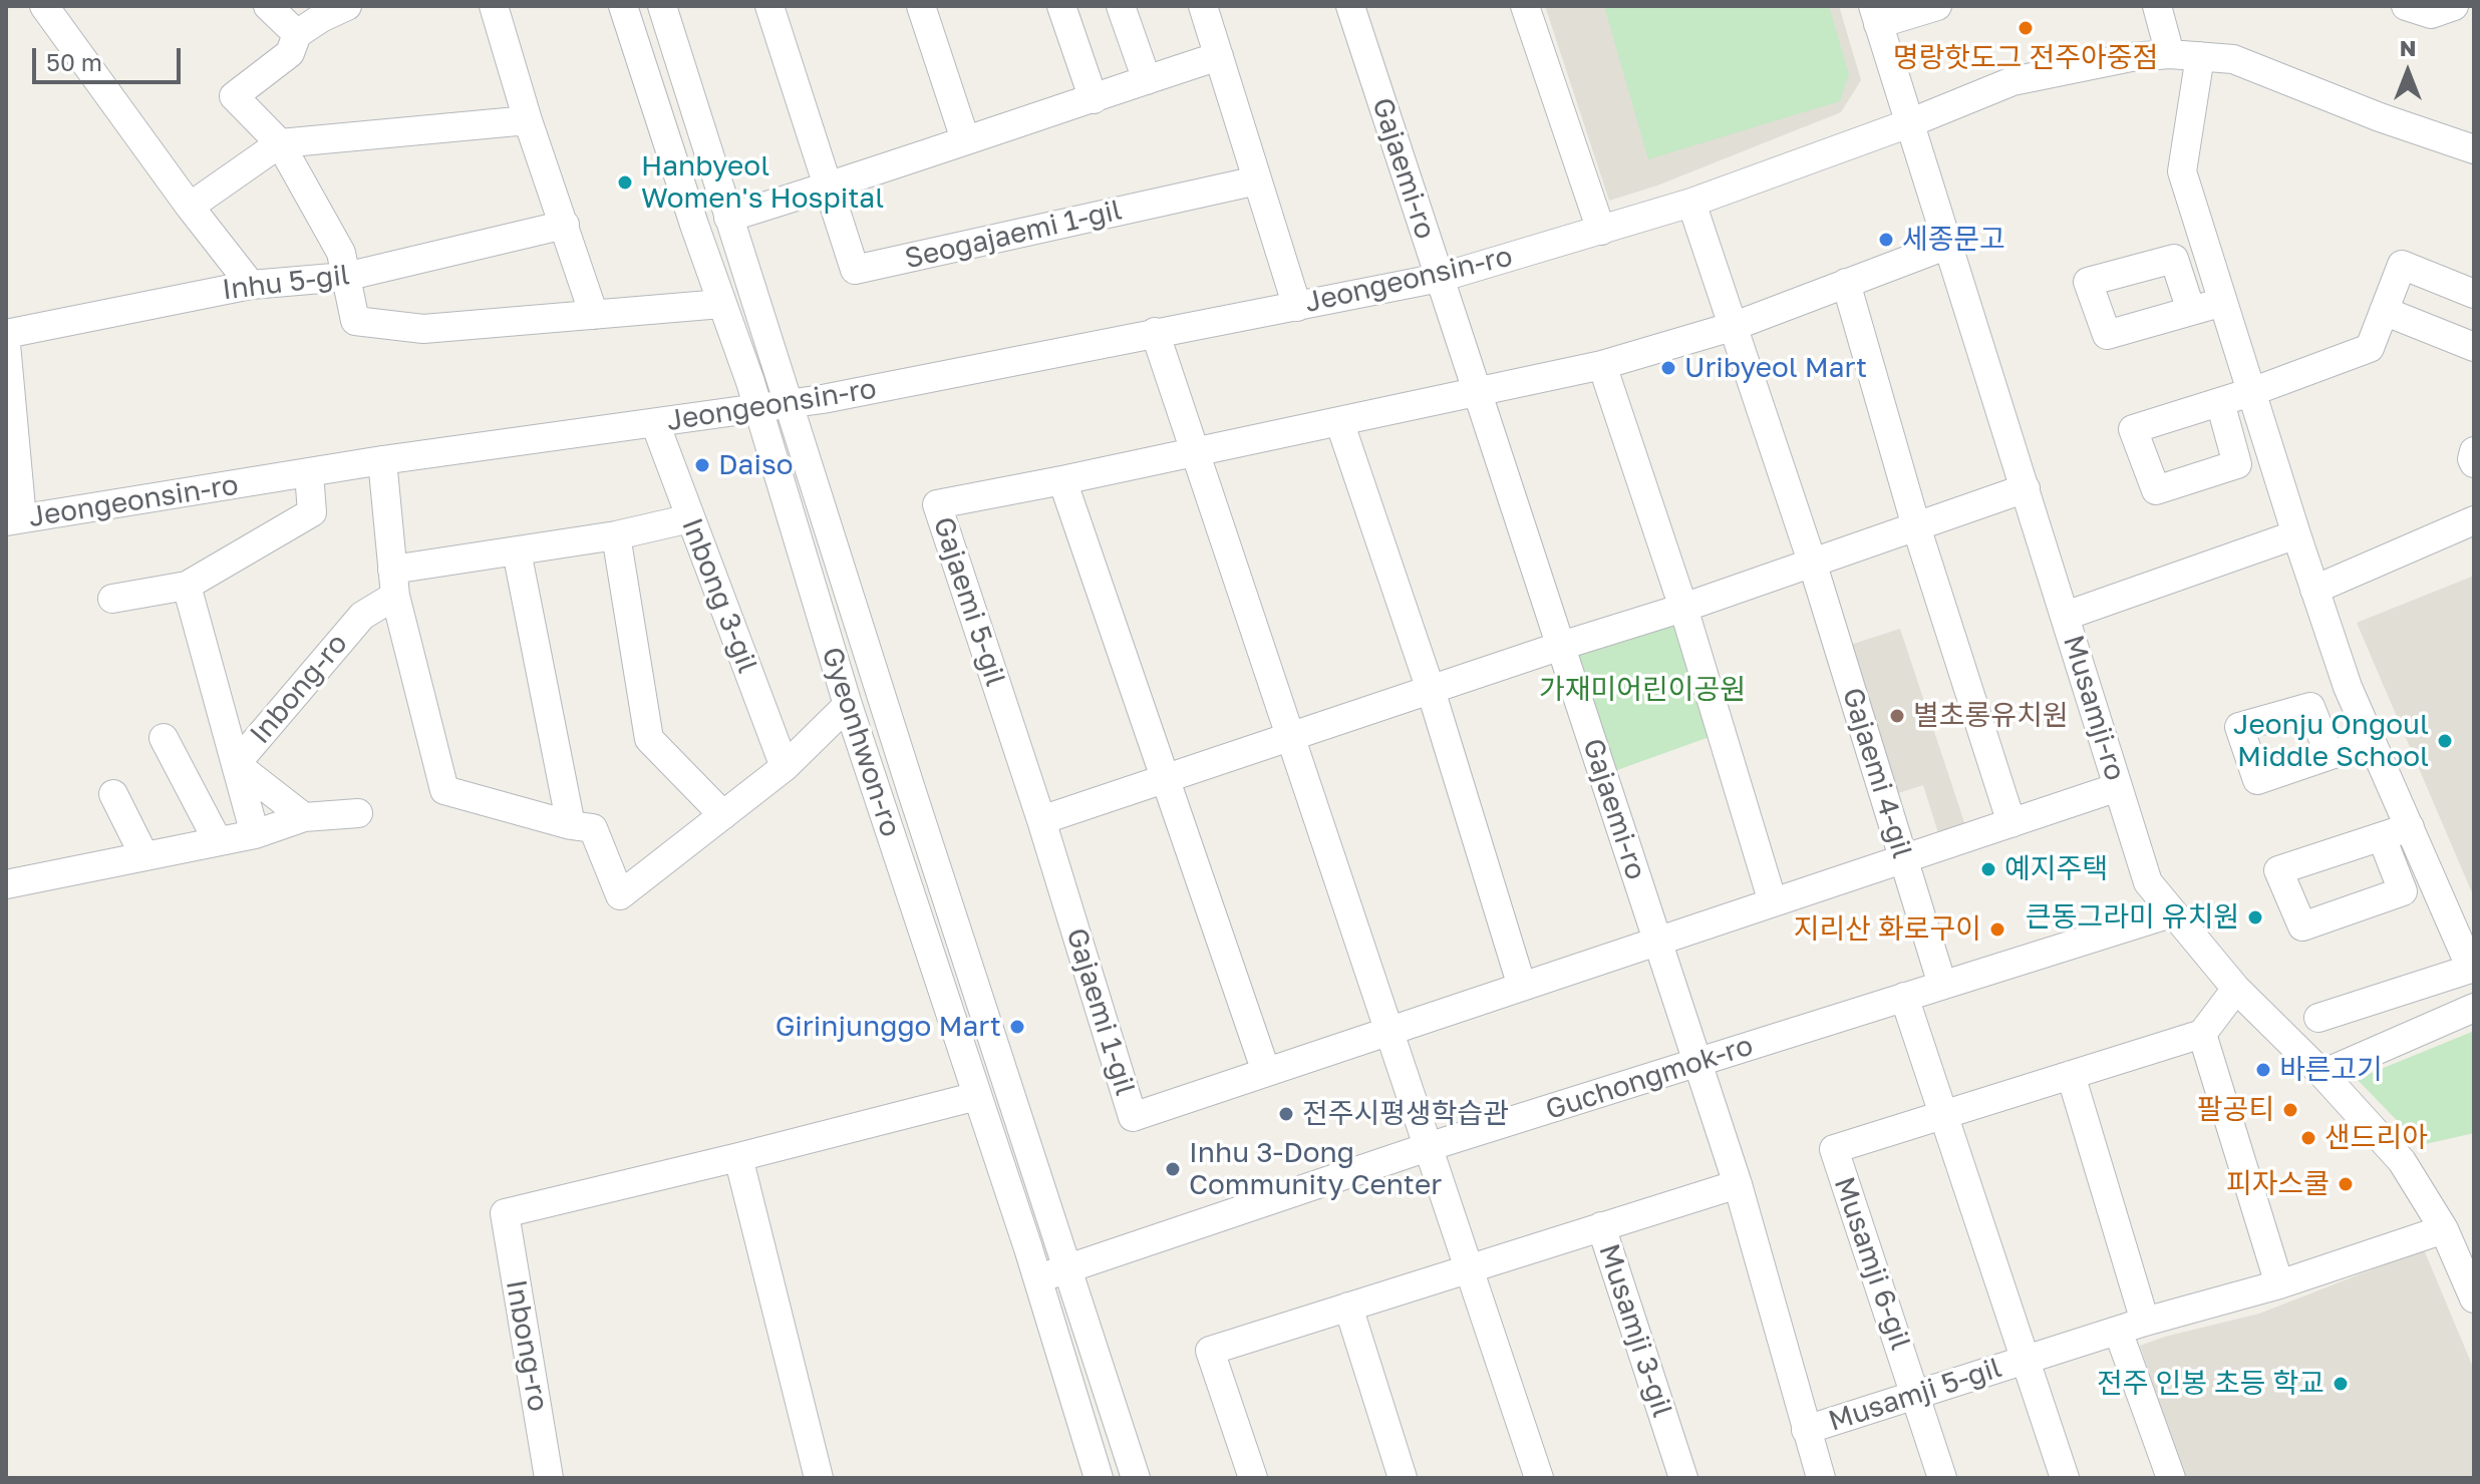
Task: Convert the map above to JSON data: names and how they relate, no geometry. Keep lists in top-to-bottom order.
{
  "streets": {
    "street": [
      "Gajaemi-ro",
      "Seogajaemi 1-gil",
      "Jeongeonsin-ro",
      "Inhu 5-gil",
      "Inbong 3-gil",
      "Gajaemi 5-gil",
      "Inbong-ro",
      "Musamji-ro",
      "Gyeonhwon-ro",
      "Gajaemi 4-gil",
      "Gajaemi 1-gil",
      "Guchongmok-ro",
      "Musamji 6-gil",
      "Musamji 3-gil",
      "Musamji 5-gil"
    ]
  },
  "crossings": [
    ["Gajaemi-ro", "Jeongeonsin-ro"],
    ["Gajaemi-ro", "Gajaemi 5-gil"],
    ["Gajaemi-ro", "Gajaemi 1-gil"],
    ["Gajaemi-ro", "Guchongmok-ro"],
    ["Gajaemi-ro", "Musamji 3-gil"],
    ["Gajaemi-ro", "Musamji 5-gil"],
    ["Jeongeonsin-ro", "Inbong 3-gil"],
    ["Jeongeonsin-ro", "Musamji-ro"],
    ["Jeongeonsin-ro", "Gyeonhwon-ro"],
    ["Jeongeonsin-ro", "Gajaemi 4-gil"],
    ["Gajaemi 5-gil", "Musamji-ro"],
    ["Gajaemi 5-gil", "Gajaemi 4-gil"],
    ["Gajaemi 5-gil", "Gajaemi 1-gil"],
    ["Musamji-ro", "Gajaemi 1-gil"],
    ["Musamji-ro", "Guchongmok-ro"],
    ["Musamji-ro", "Musamji 5-gil"],
    ["Gyeonhwon-ro", "Guchongmok-ro"],
    ["Gajaemi 4-gil", "Gajaemi 1-gil"],
    ["Gajaemi 4-gil", "Guchongmok-ro"],
    ["Musamji 6-gil", "Musamji 5-gil"]
  ],
  "parks": ["가재미어린이공원"],
  "places": [
    "명랑핫도그 전주아중점",
    "Hanbyeol Women's Hospital",
    "세종문고",
    "Uribyeol Mart",
    "Daiso",
    "별초롱유치원",
    "Jeonju Ongoul Middle School",
    "예지주택",
    "큰동그라미 유치원",
    "지리산 화로구이",
    "Girinjunggo Mart",
    "바른고기",
    "팔공티",
    "전주시평생학습관",
    "샌드리아",
    "Inhu 3-Dong Community Center",
    "피자스쿨",
    "전주 인봉 초등 학교"
  ],
  "scale_bar": "50 m",
  "north": "top"
}
